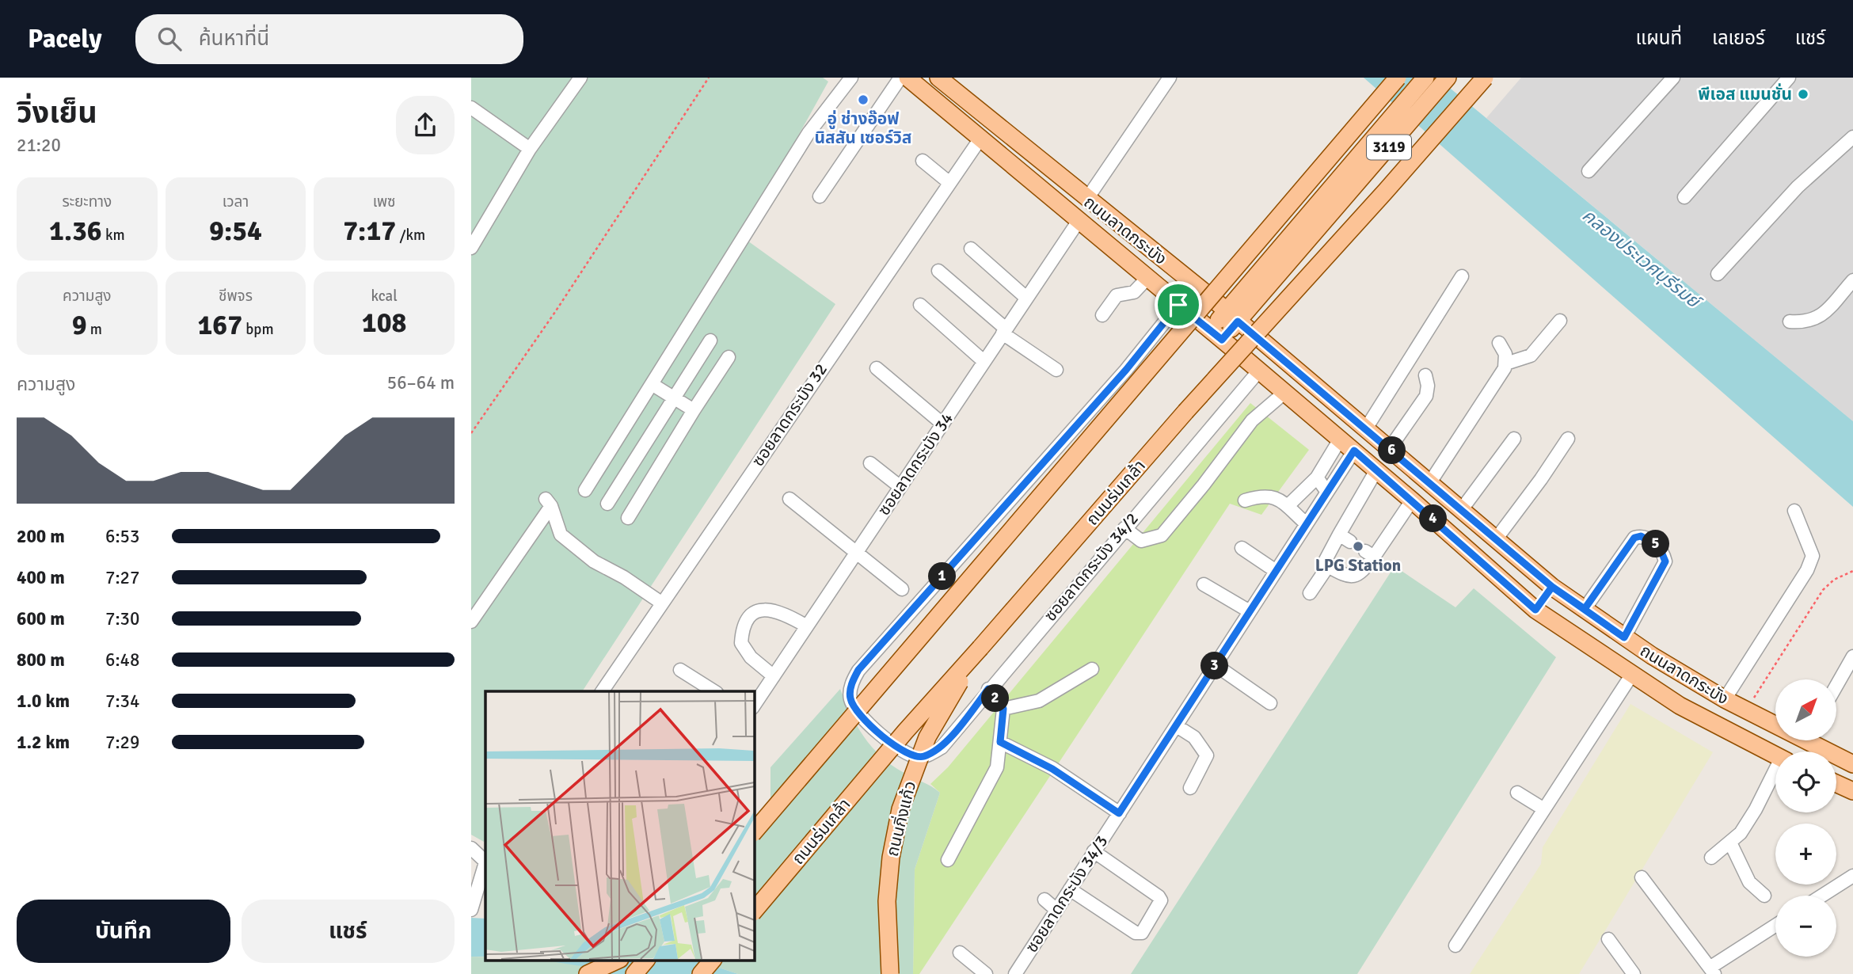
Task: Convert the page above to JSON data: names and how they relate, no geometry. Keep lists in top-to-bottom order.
{
  "streets": {
    "main road": [
      "3119",
      "ถนนลาดกระบัง",
      "ถนนร่มเกล้า",
      "ถนนกิ่งแก้ว"
    ],
    "street": [
      "ซอยลาดกระบัง 32",
      "ซอยลาดกระบัง 34",
      "ซอยลาดกระบัง 34/2",
      "ซอยลาดกระบัง 34/3"
    ]
  },
  "crossings": [
    ["3119", "ถนนลาดกระบัง"],
    ["ถนนลาดกระบัง", "ซอยลาดกระบัง 32"],
    ["ถนนลาดกระบัง", "ซอยลาดกระบัง 34"],
    ["ถนนลาดกระบัง", "ซอยลาดกระบัง 34/2"],
    ["ถนนลาดกระบัง", "ซอยลาดกระบัง 34/3"],
    ["ถนนร่มเกล้า", "ถนนกิ่งแก้ว"]
  ],
  "water": ["คลองประเวศบุรีรมย์"],
  "places": ["พีเอส แมนชั่น", "อู่ ช่างอ๊อฟ นิสสัน เซอร์วิส", "LPG Station"],
  "north": "top right",
  "page": {
    "header": "Pacely",
    "search": "ค้นหาที่นี่",
    "nav": ["แผนที่", "เลเยอร์", "แชร์"],
    "heading": ["วิ่งเย็น", "21:20"],
    "stats": [
      ["ระยะทาง", "1.36 km"],
      ["เวลา", "9:54"],
      ["เพซ", "7:17 /km"],
      ["ความสูง", "9 m"],
      ["ชีพจร", "167 bpm"],
      ["kcal", "108"]
    ],
    "chart": ["ความสูง", "56–64 m"],
    "pins": [
      "6",
      "4",
      "5",
      "1",
      "3",
      "2"
    ],
    "list": [
      {
        "name": "200 m",
        "note": "6:53"
      },
      {
        "name": "400 m",
        "note": "7:27"
      },
      {
        "name": "600 m",
        "note": "7:30"
      },
      {
        "name": "800 m",
        "note": "6:48"
      },
      {
        "name": "1.0 km",
        "note": "7:34"
      },
      {
        "name": "1.2 km",
        "note": "7:29"
      }
    ],
    "map_buttons": ["+", "−"],
    "buttons": ["บันทึก", "แชร์"]
  }
}
